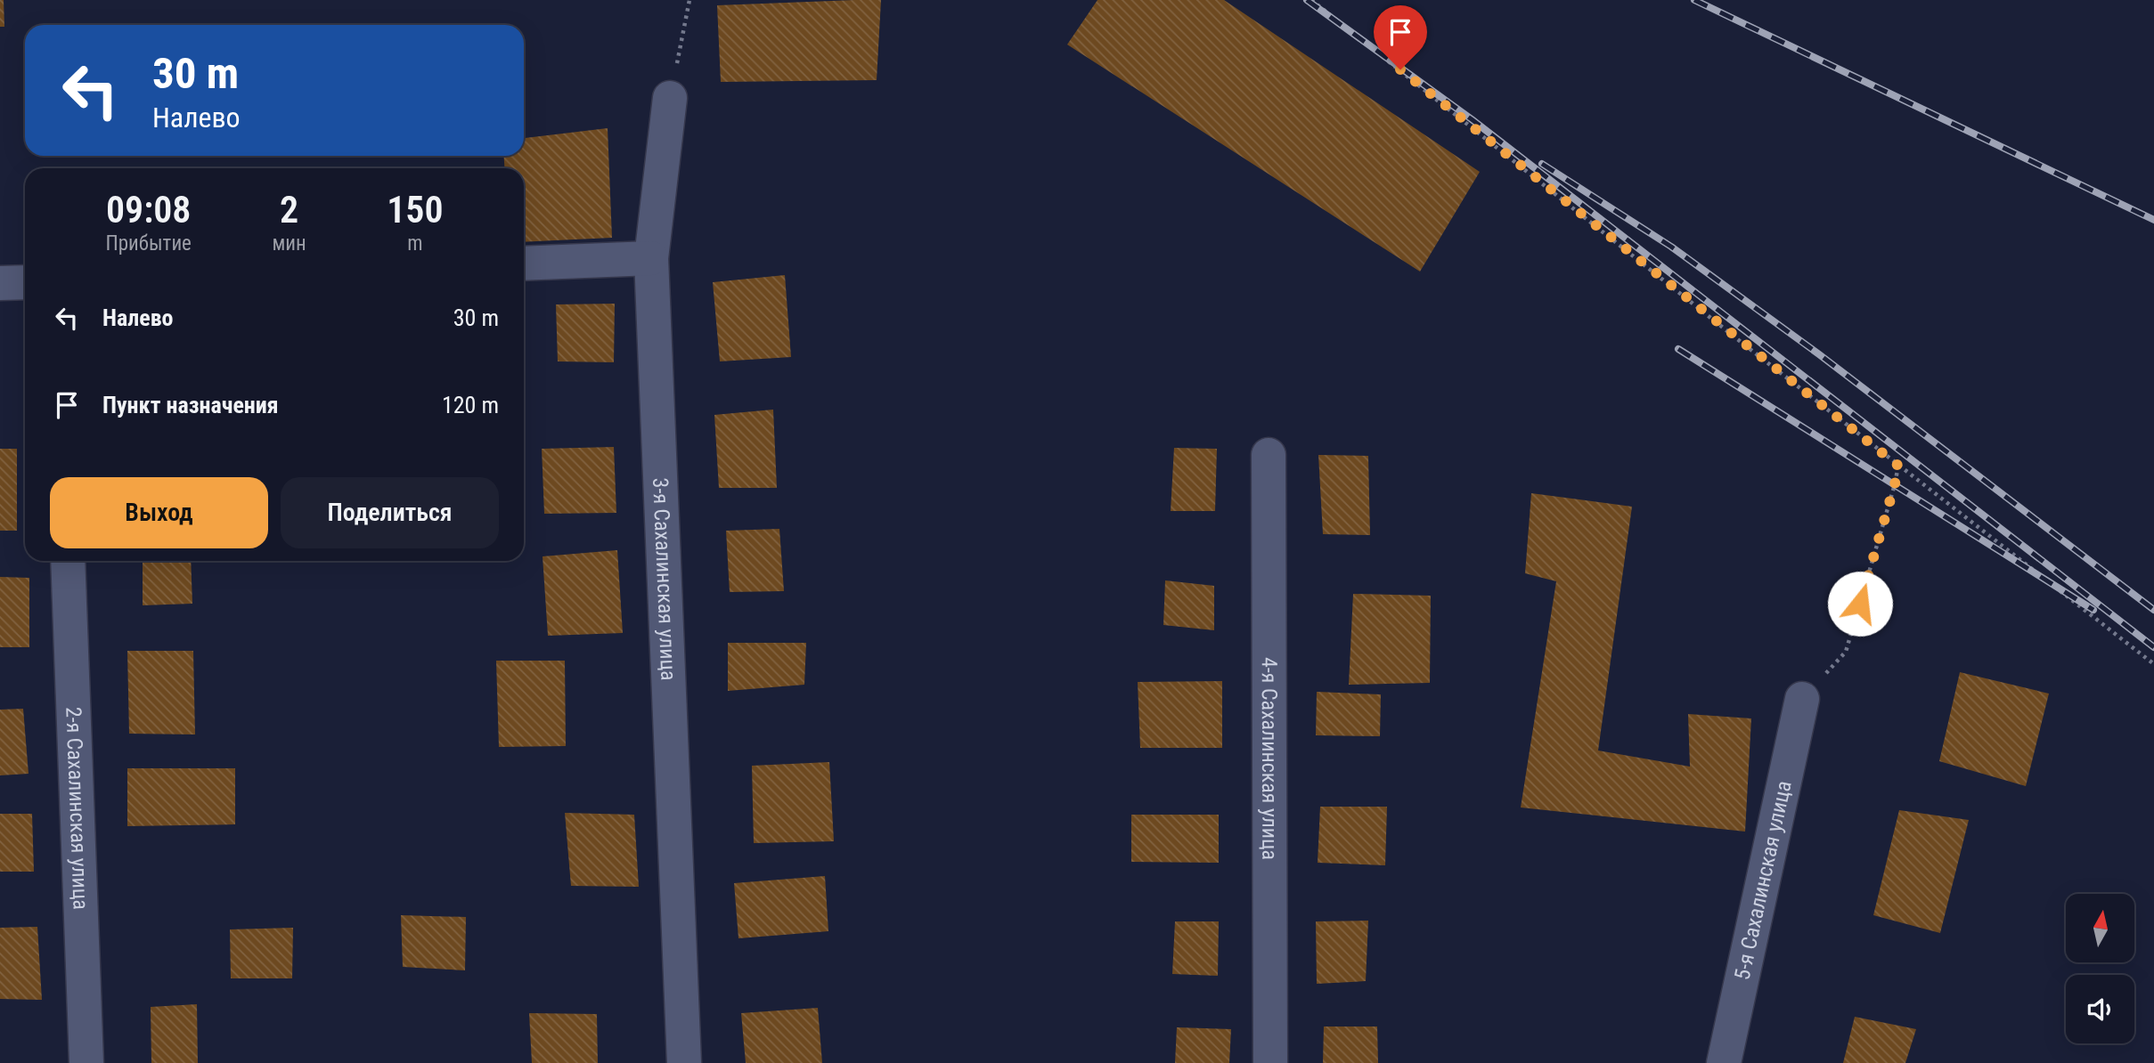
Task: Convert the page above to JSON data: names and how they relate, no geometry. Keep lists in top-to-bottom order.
{
  "streets": {
    "street": [
      "3-я Сахалинская улица",
      "4-я Сахалинская улица",
      "2-я Сахалинская улица",
      "5-я Сахалинская улица"
    ]
  },
  "north": "top",
  "page": {
    "turn": ["30 m", "Налево"],
    "eta": [
      "09:08",
      "Прибытие",
      "2",
      "мин",
      "150",
      "m"
    ],
    "list": [
      {
        "name": "Налево",
        "value": "30 m"
      },
      {
        "name": "Пункт назначения",
        "value": "120 m"
      }
    ],
    "buttons": ["Выход", "Поделиться"]
  }
}
